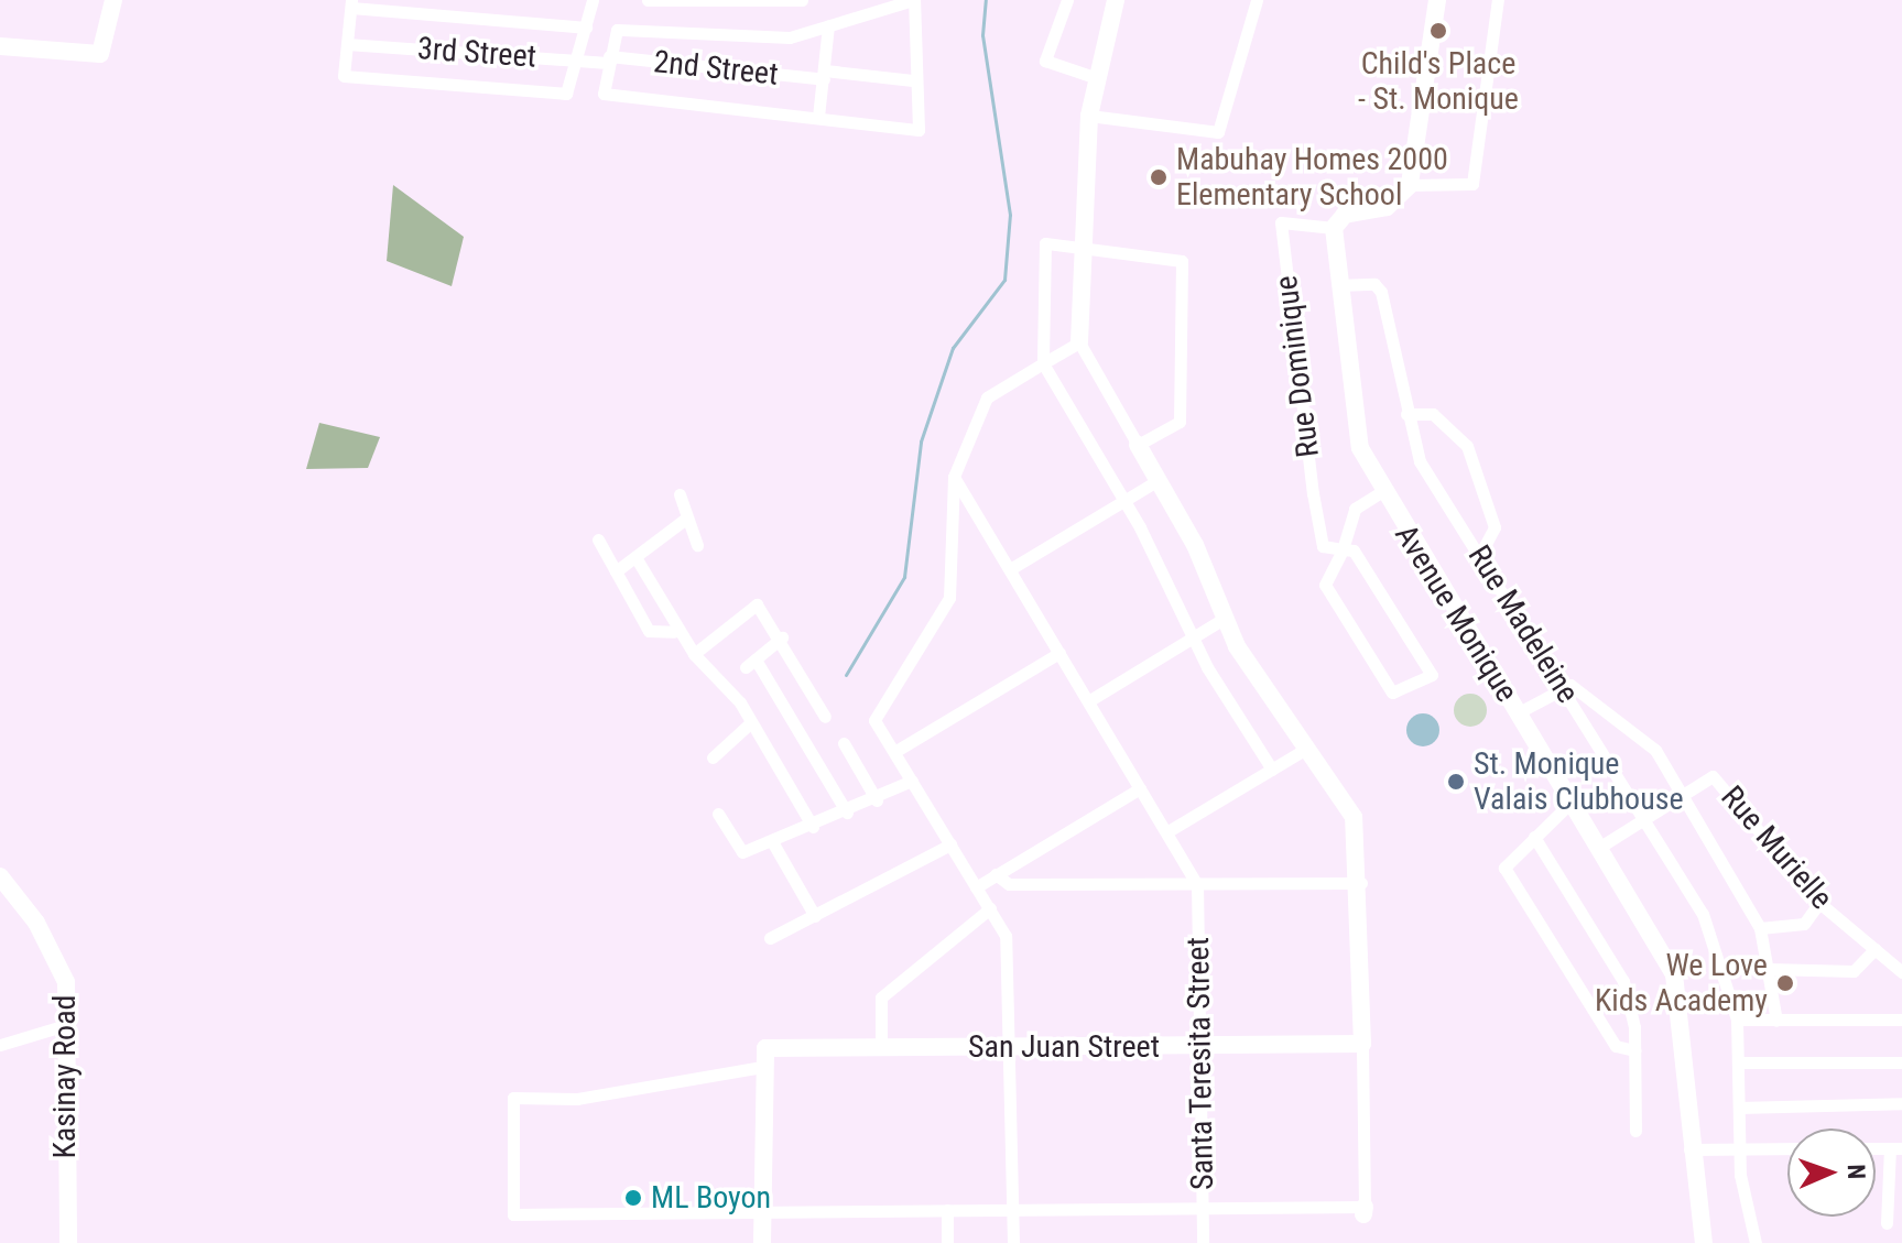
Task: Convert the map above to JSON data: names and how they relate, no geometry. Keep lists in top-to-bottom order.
{
  "streets": {
    "street": [
      "3rd Street",
      "2nd Street",
      "Rue Dominique",
      "Avenue Monique",
      "Rue Madeleine",
      "Rue Murielle",
      "San Juan Street",
      "Santa Teresita Street",
      "Kasinay Road"
    ]
  },
  "crossings": [
    ["3rd Street", "2nd Street"],
    ["Rue Dominique", "Avenue Monique"],
    ["Avenue Monique", "Rue Madeleine"],
    ["Avenue Monique", "Rue Murielle"],
    ["Rue Madeleine", "Rue Murielle"],
    ["San Juan Street", "Santa Teresita Street"]
  ],
  "places": [
    "Child's Place - St. Monique",
    "Mabuhay Homes 2000 Elementary School",
    "St. Monique Valais Clubhouse",
    "We Love Kids Academy",
    "ML Boyon"
  ],
  "north": "right"
}
